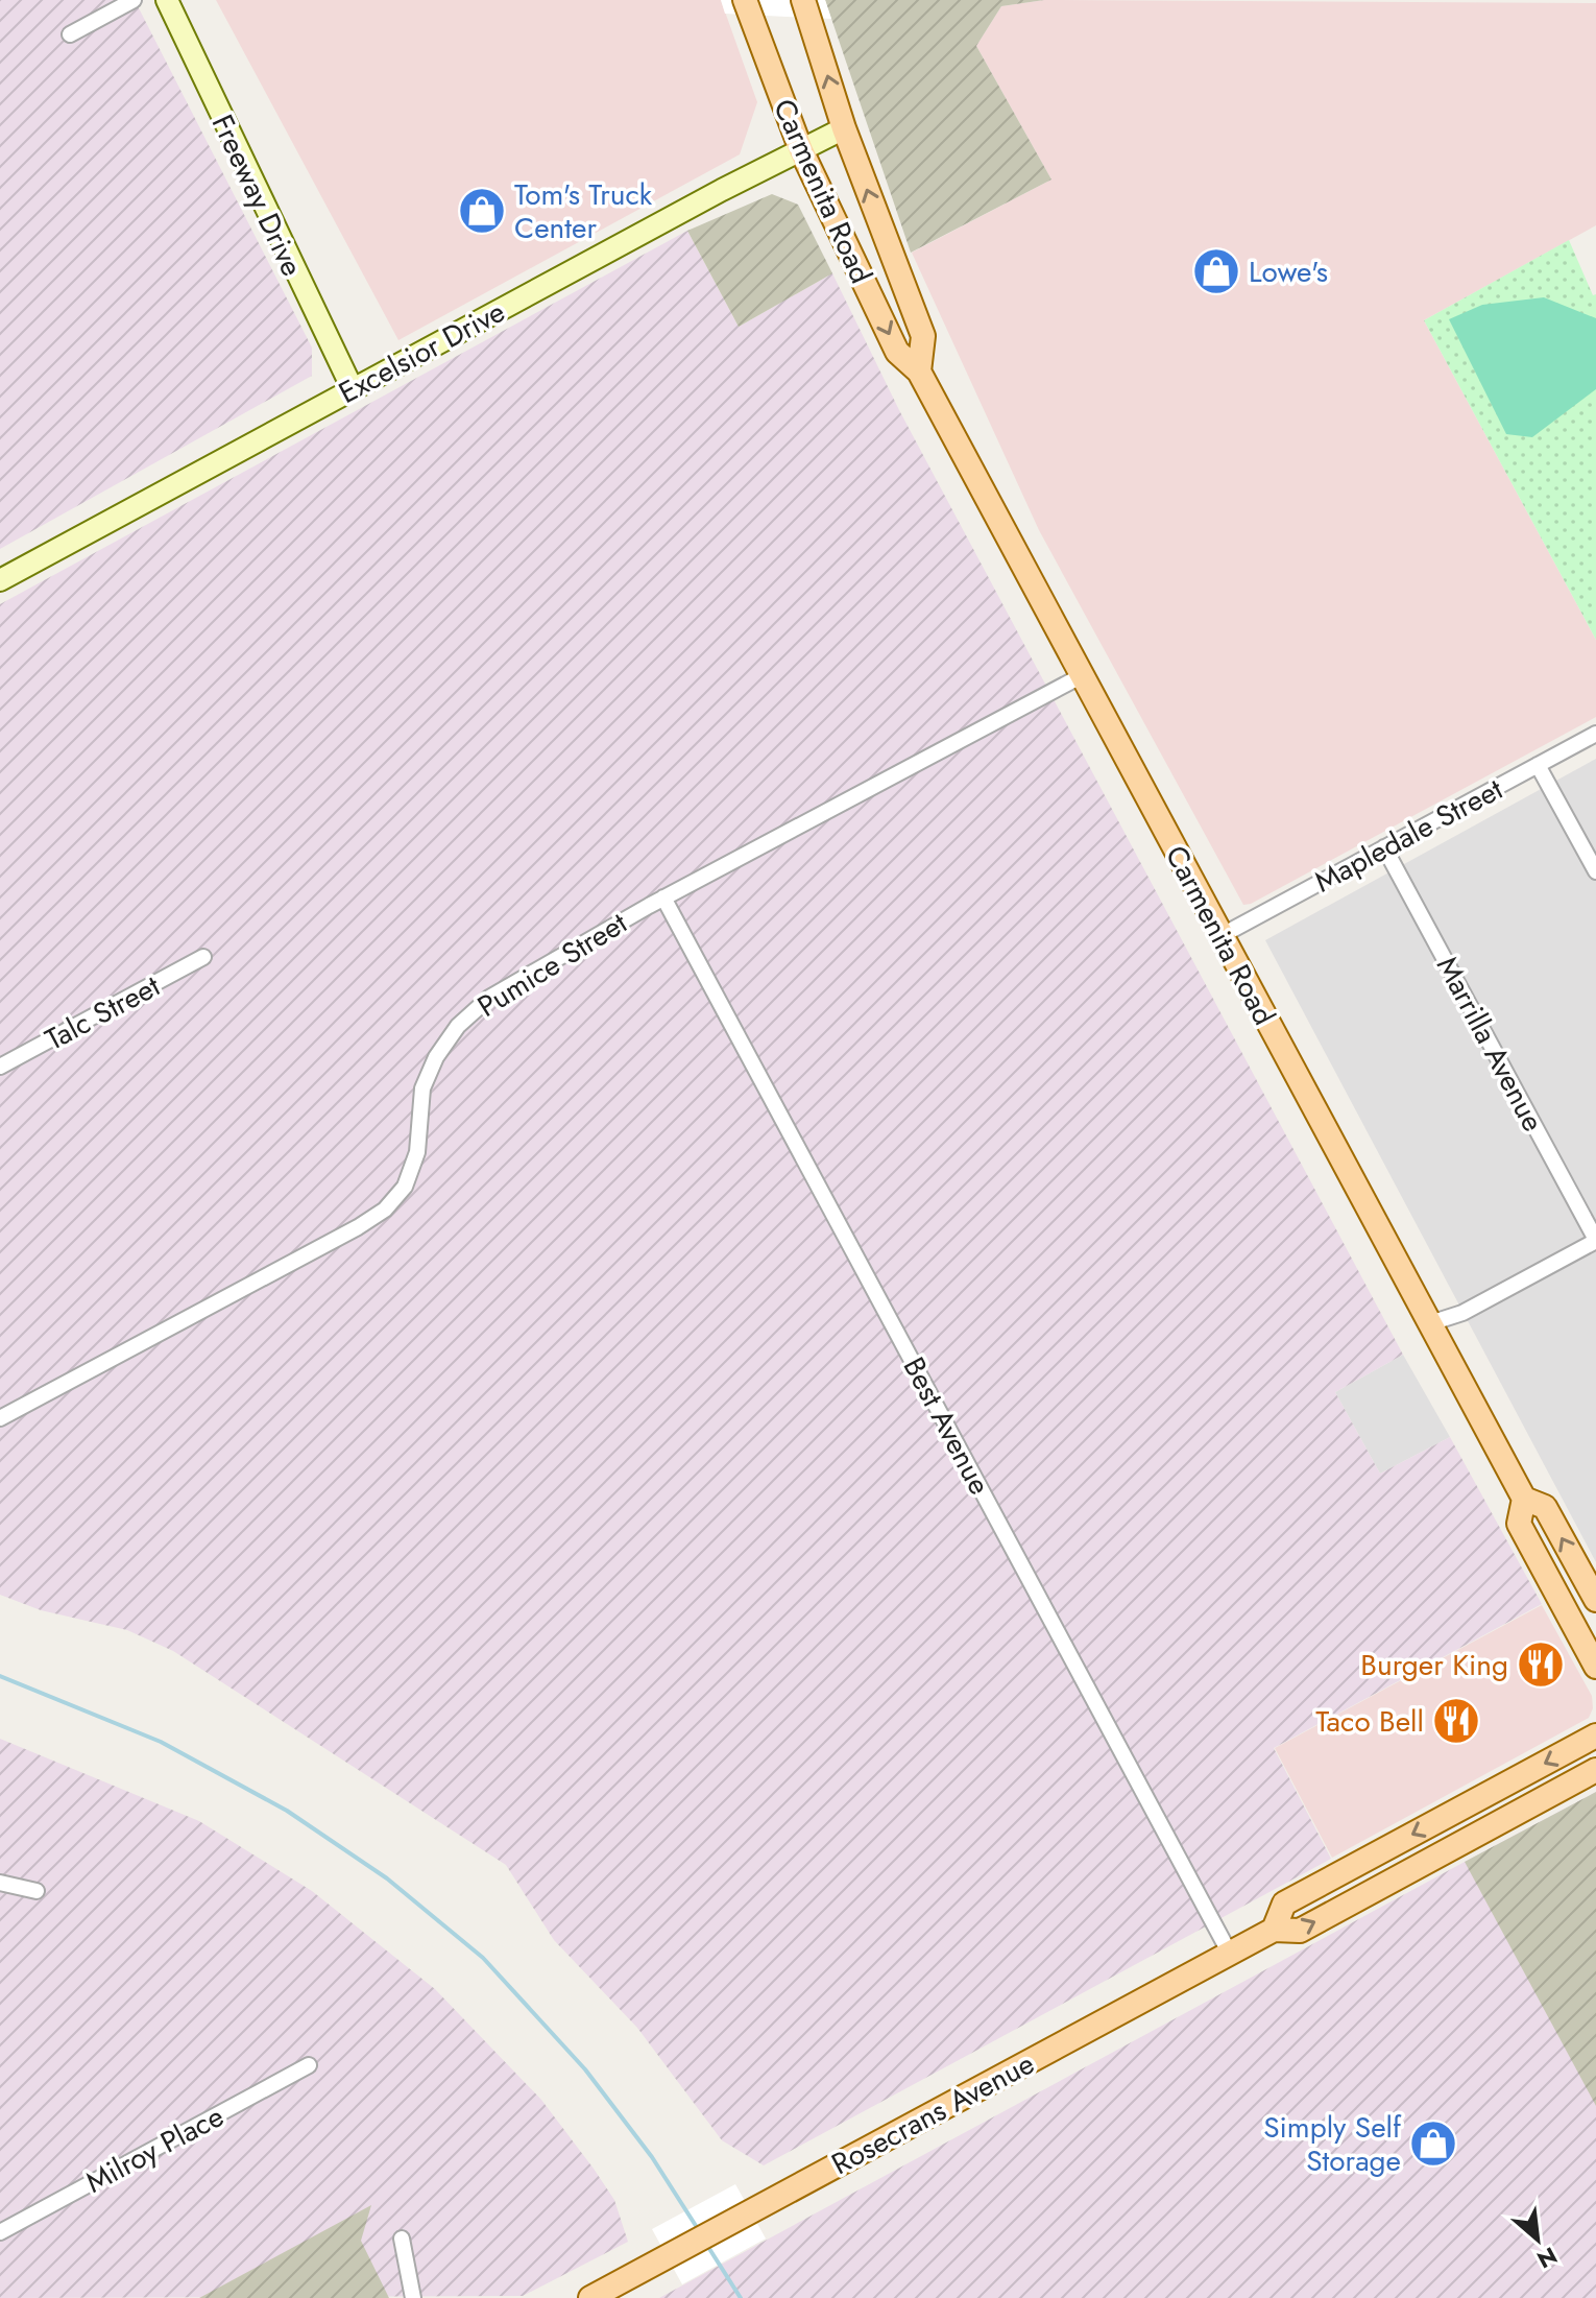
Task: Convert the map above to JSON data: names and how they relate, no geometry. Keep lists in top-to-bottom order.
{
  "streets": {
    "main road": ["Carmenita Road", "Rosecrans Avenue"],
    "street": [
      "Freeway Drive",
      "Excelsior Drive",
      "Mapledale Street",
      "Pumice Street",
      "Talc Street",
      "Marrilla Avenue",
      "Best Avenue",
      "Milroy Place"
    ]
  },
  "crossings": [
    ["Carmenita Road", "Excelsior Drive"],
    ["Carmenita Road", "Mapledale Street"],
    ["Carmenita Road", "Pumice Street"],
    ["Freeway Drive", "Excelsior Drive"],
    ["Mapledale Street", "Marrilla Avenue"],
    ["Pumice Street", "Best Avenue"],
    ["Best Avenue", "Rosecrans Avenue"]
  ],
  "places": {
    "shop": ["Tom's Truck Center", "Lowe's", "Simply Self Storage"],
    "restaurant": ["Burger King", "Taco Bell"]
  },
  "north": "bottom right"
}
